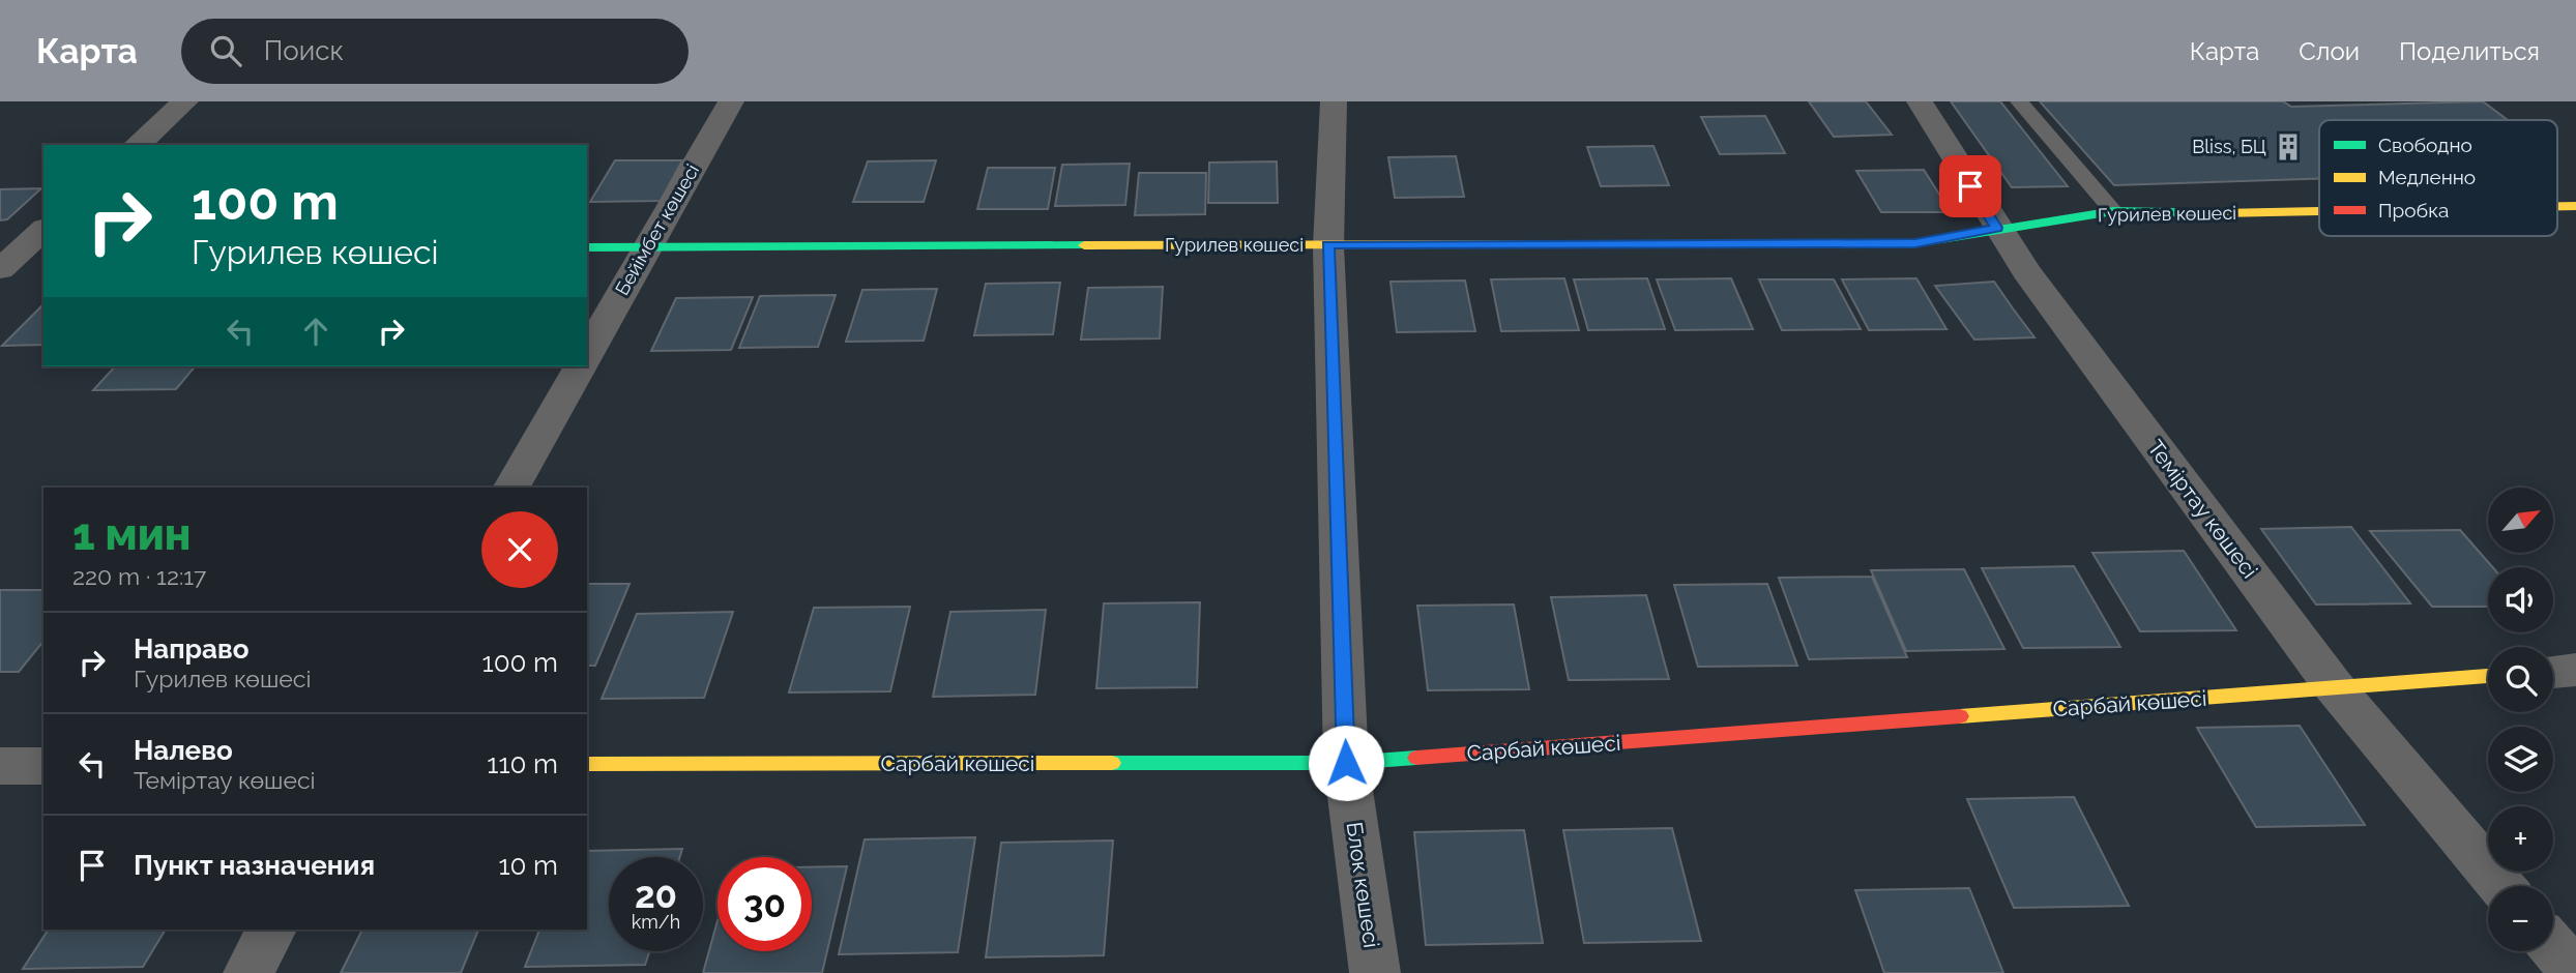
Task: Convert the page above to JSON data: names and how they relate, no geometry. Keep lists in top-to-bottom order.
{
  "streets": {
    "street": [
      "Гурилев көшесі",
      "Бейімбет көшесі",
      "Теміртау көшесі",
      "Сарбай көшесі",
      "Блок көшесі"
    ]
  },
  "crossings": [
    ["Гурилев көшесі", "Бейімбет көшесі"],
    ["Гурилев көшесі", "Теміртау көшесі"],
    ["Гурилев көшесі", "Блок көшесі"],
    ["Теміртау көшесі", "Сарбай көшесі"],
    ["Сарбай көшесі", "Блок көшесі"]
  ],
  "places": {
    "building": ["Bliss, БЦ"]
  },
  "legend": ["Свободно", "Медленно", "Пробка"],
  "north": "top right",
  "page": {
    "header": "Карта",
    "search": "Поиск",
    "nav": ["Карта", "Слои", "Поделиться"],
    "turn": ["100 m", "Гурилев көшесі"],
    "map_buttons": ["+", "−"],
    "heading": ["1 мин", "220 m · 12:17"],
    "list": [
      {
        "name": "Направо",
        "note": "Гурилев көшесі",
        "value": "100 m"
      },
      {
        "name": "Налево",
        "note": "Теміртау көшесі",
        "value": "110 m"
      },
      {
        "name": "Пункт назначения",
        "value": "10 m"
      }
    ],
    "speed": "20 km/h",
    "limit": "30"
  }
}
